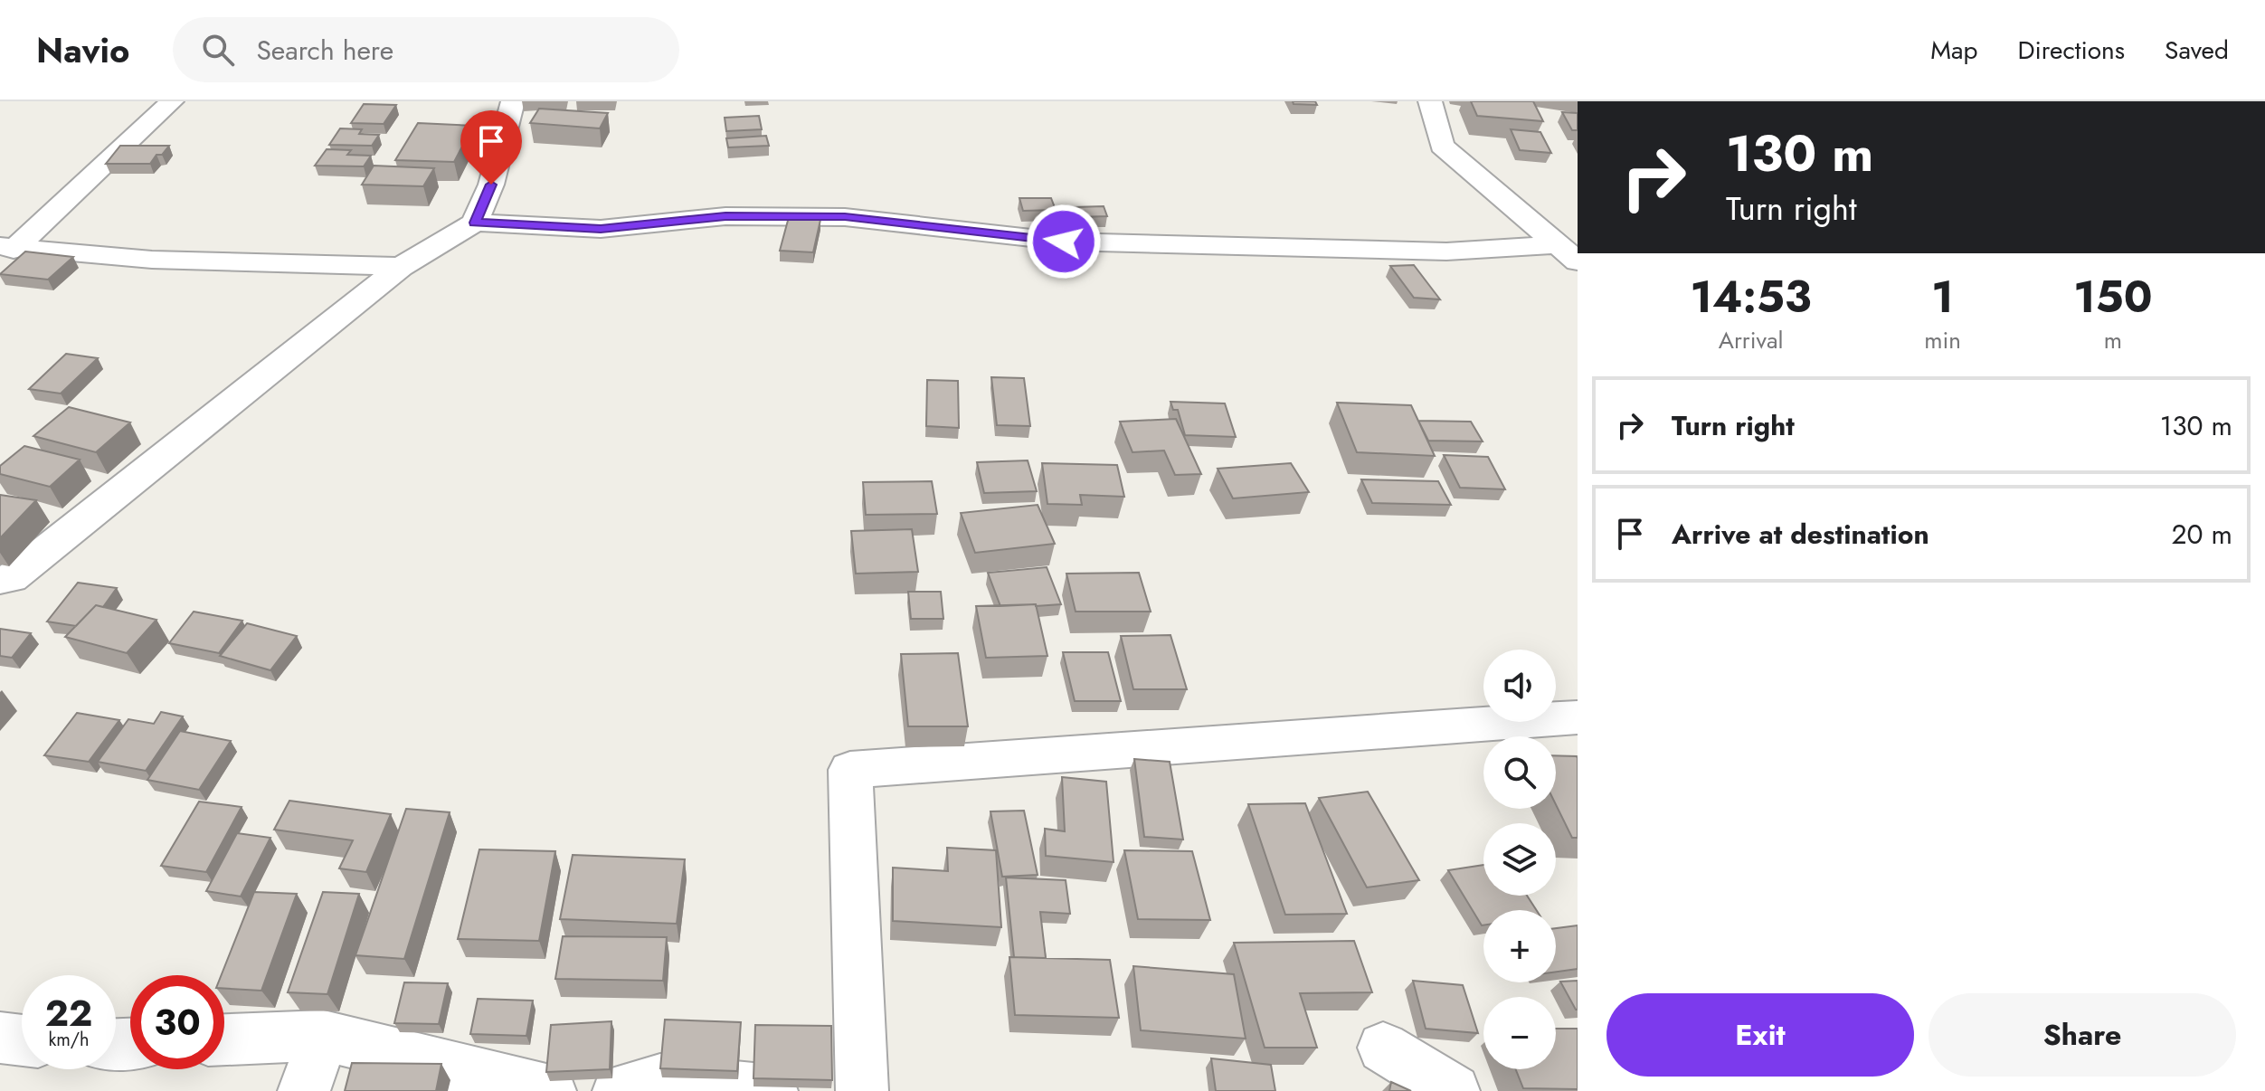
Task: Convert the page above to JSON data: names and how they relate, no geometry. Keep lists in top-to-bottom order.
{
  "page": {
    "header": "Navio",
    "search": "Search here",
    "nav": ["Map", "Directions", "Saved"],
    "turn": ["130 m", "Turn right"],
    "eta": [
      "14:53",
      "Arrival",
      "1",
      "min",
      "150",
      "m"
    ],
    "list": [
      {
        "name": "Turn right",
        "value": "130 m"
      },
      {
        "name": "Arrive at destination",
        "value": "20 m"
      }
    ],
    "map_buttons": ["+", "−"],
    "speed": "22 km/h",
    "limit": "30",
    "buttons": ["Exit", "Share"]
  }
}
